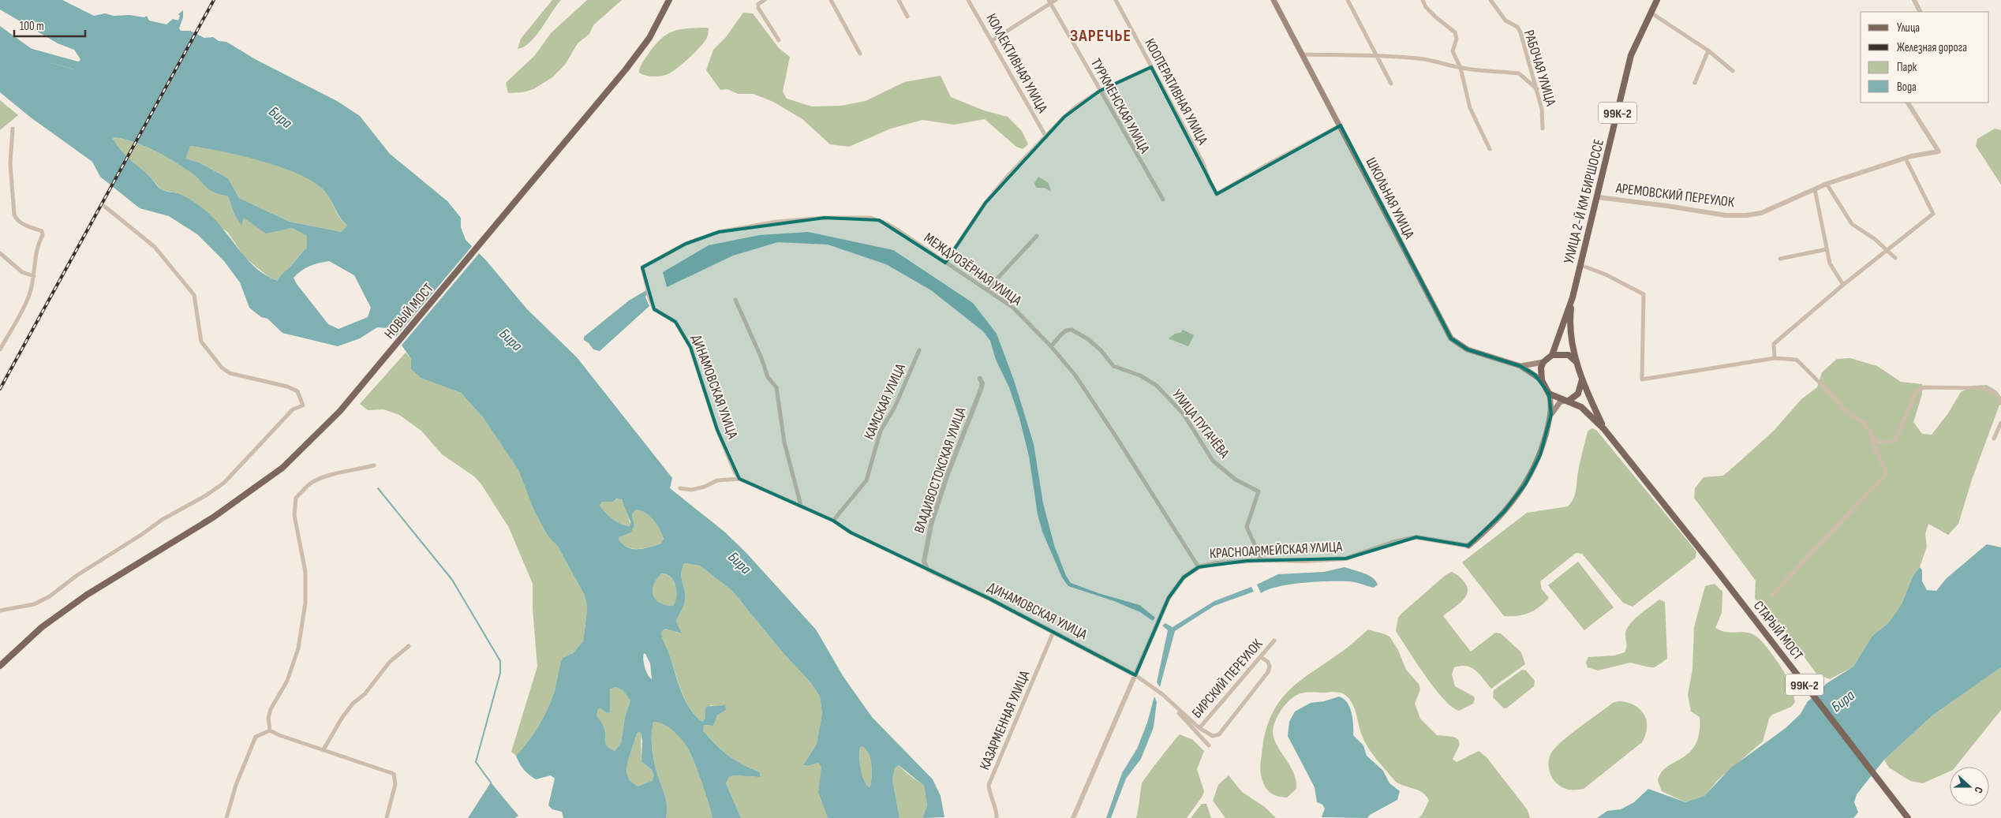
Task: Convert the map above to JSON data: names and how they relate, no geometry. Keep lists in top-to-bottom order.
{
  "streets": {
    "main road": [
      "99К-2",
      "ШКОЛЬНАЯ УЛИЦА",
      "УЛИЦА 2-Й КМ БИРШОССЕ",
      "НОВЫЙ МОСТ",
      "СТАРЫЙ МОСТ"
    ],
    "street": [
      "КОЛЛЕКТИВНАЯ УЛИЦА",
      "РАБОЧАЯ УЛИЦА",
      "КООПЕРАТИВНАЯ УЛИЦА",
      "ТУРКМЕНСКАЯ УЛИЦА",
      "АРЕМОВСКИЙ ПЕРЕУЛОК",
      "МЕЖДУОЗЁРНАЯ УЛИЦА",
      "ДИНАМОВСКАЯ УЛИЦА",
      "КАМСКАЯ УЛИЦА",
      "УЛИЦА ПУГАЧЁВА",
      "ВЛАДИВОСТОКСКАЯ УЛИЦА",
      "КРАСНОАРМЕЙСКАЯ УЛИЦА",
      "БИРСКИЙ ПЕРЕУЛОК",
      "КАЗАРМЕННАЯ УЛИЦА"
    ]
  },
  "crossings": [
    ["КООПЕРАТИВНАЯ УЛИЦА", "ШКОЛЬНАЯ УЛИЦА"],
    ["99К-2", "УЛИЦА 2-Й КМ БИРШОССЕ"],
    ["99К-2", "СТАРЫЙ МОСТ"],
    ["АРЕМОВСКИЙ ПЕРЕУЛОК", "УЛИЦА 2-Й КМ БИРШОССЕ"],
    ["МЕЖДУОЗЁРНАЯ УЛИЦА", "ДИНАМОВСКАЯ УЛИЦА"],
    ["МЕЖДУОЗЁРНАЯ УЛИЦА", "УЛИЦА ПУГАЧЁВА"],
    ["МЕЖДУОЗЁРНАЯ УЛИЦА", "КРАСНОАРМЕЙСКАЯ УЛИЦА"],
    ["ДИНАМОВСКАЯ УЛИЦА", "ВЛАДИВОСТОКСКАЯ УЛИЦА"],
    ["ДИНАМОВСКАЯ УЛИЦА", "КРАСНОАРМЕЙСКАЯ УЛИЦА"],
    ["ДИНАМОВСКАЯ УЛИЦА", "КАЗАРМЕННАЯ УЛИЦА"],
    ["УЛИЦА ПУГАЧЁВА", "КРАСНОАРМЕЙСКАЯ УЛИЦА"]
  ],
  "districts": ["ЗАРЕЧЬЕ"],
  "water": ["Бира"],
  "legend": [
    "Улица",
    "Железная дорога",
    "Парк",
    "Вода"
  ],
  "scale_bar": "100 m",
  "north": "right"
}
